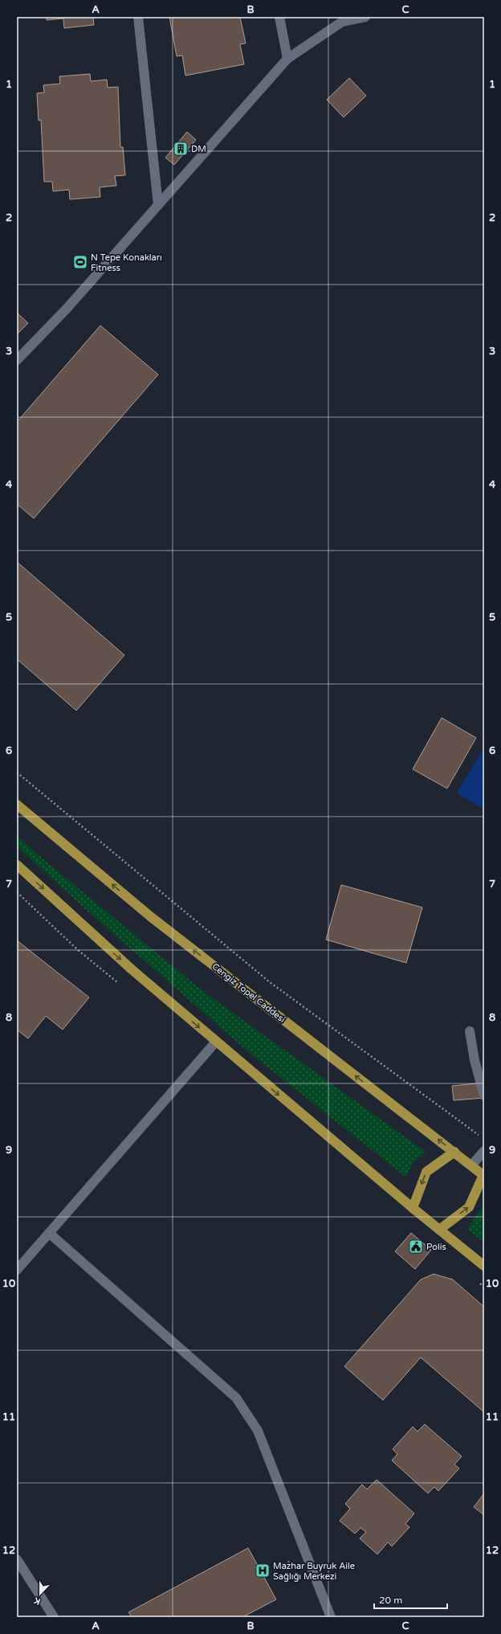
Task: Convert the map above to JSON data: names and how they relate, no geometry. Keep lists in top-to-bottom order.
{
  "streets": {
    "main road": ["Cengiz Topel Caddesi"]
  },
  "places": {
    "building": ["DM"],
    "sports": ["N Tepe Konakları Fitness"],
    "public building": ["Polis"],
    "hospital": ["Mazhar Buyruk Aile Sağlığı Merkezi"]
  },
  "scale_bar": "20 m",
  "north": "bottom",
  "grid": {
    "columns": ["A", "B", "C"],
    "rows": [
      "1",
      "2",
      "3",
      "4",
      "5",
      "6",
      "7",
      "8",
      "9",
      "10",
      "11",
      "12"
    ]
  }
}
